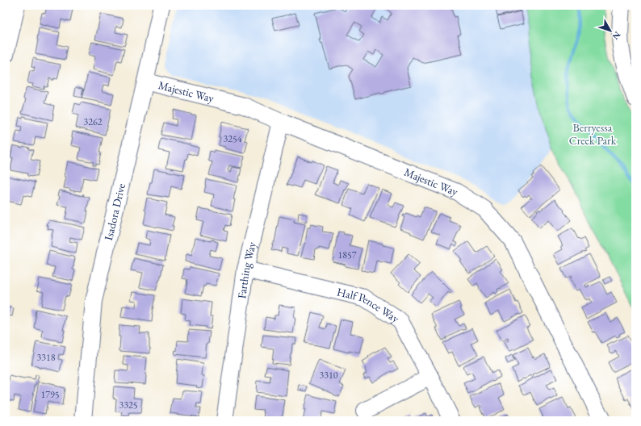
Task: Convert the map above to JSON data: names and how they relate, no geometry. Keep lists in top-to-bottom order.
{
  "streets": {
    "street": [
      "Majestic Way",
      "Isadora Drive",
      "Farthing Way",
      "Half Pence Way"
    ]
  },
  "crossings": [
    ["Majestic Way", "Isadora Drive"],
    ["Majestic Way", "Farthing Way"],
    ["Farthing Way", "Half Pence Way"]
  ],
  "parks": ["Berryessa Creek Park"],
  "house_numbers": [
    "3262",
    "3254",
    "1857",
    "3318",
    "3310",
    "1795",
    "3325"
  ],
  "north": "bottom right"
}
